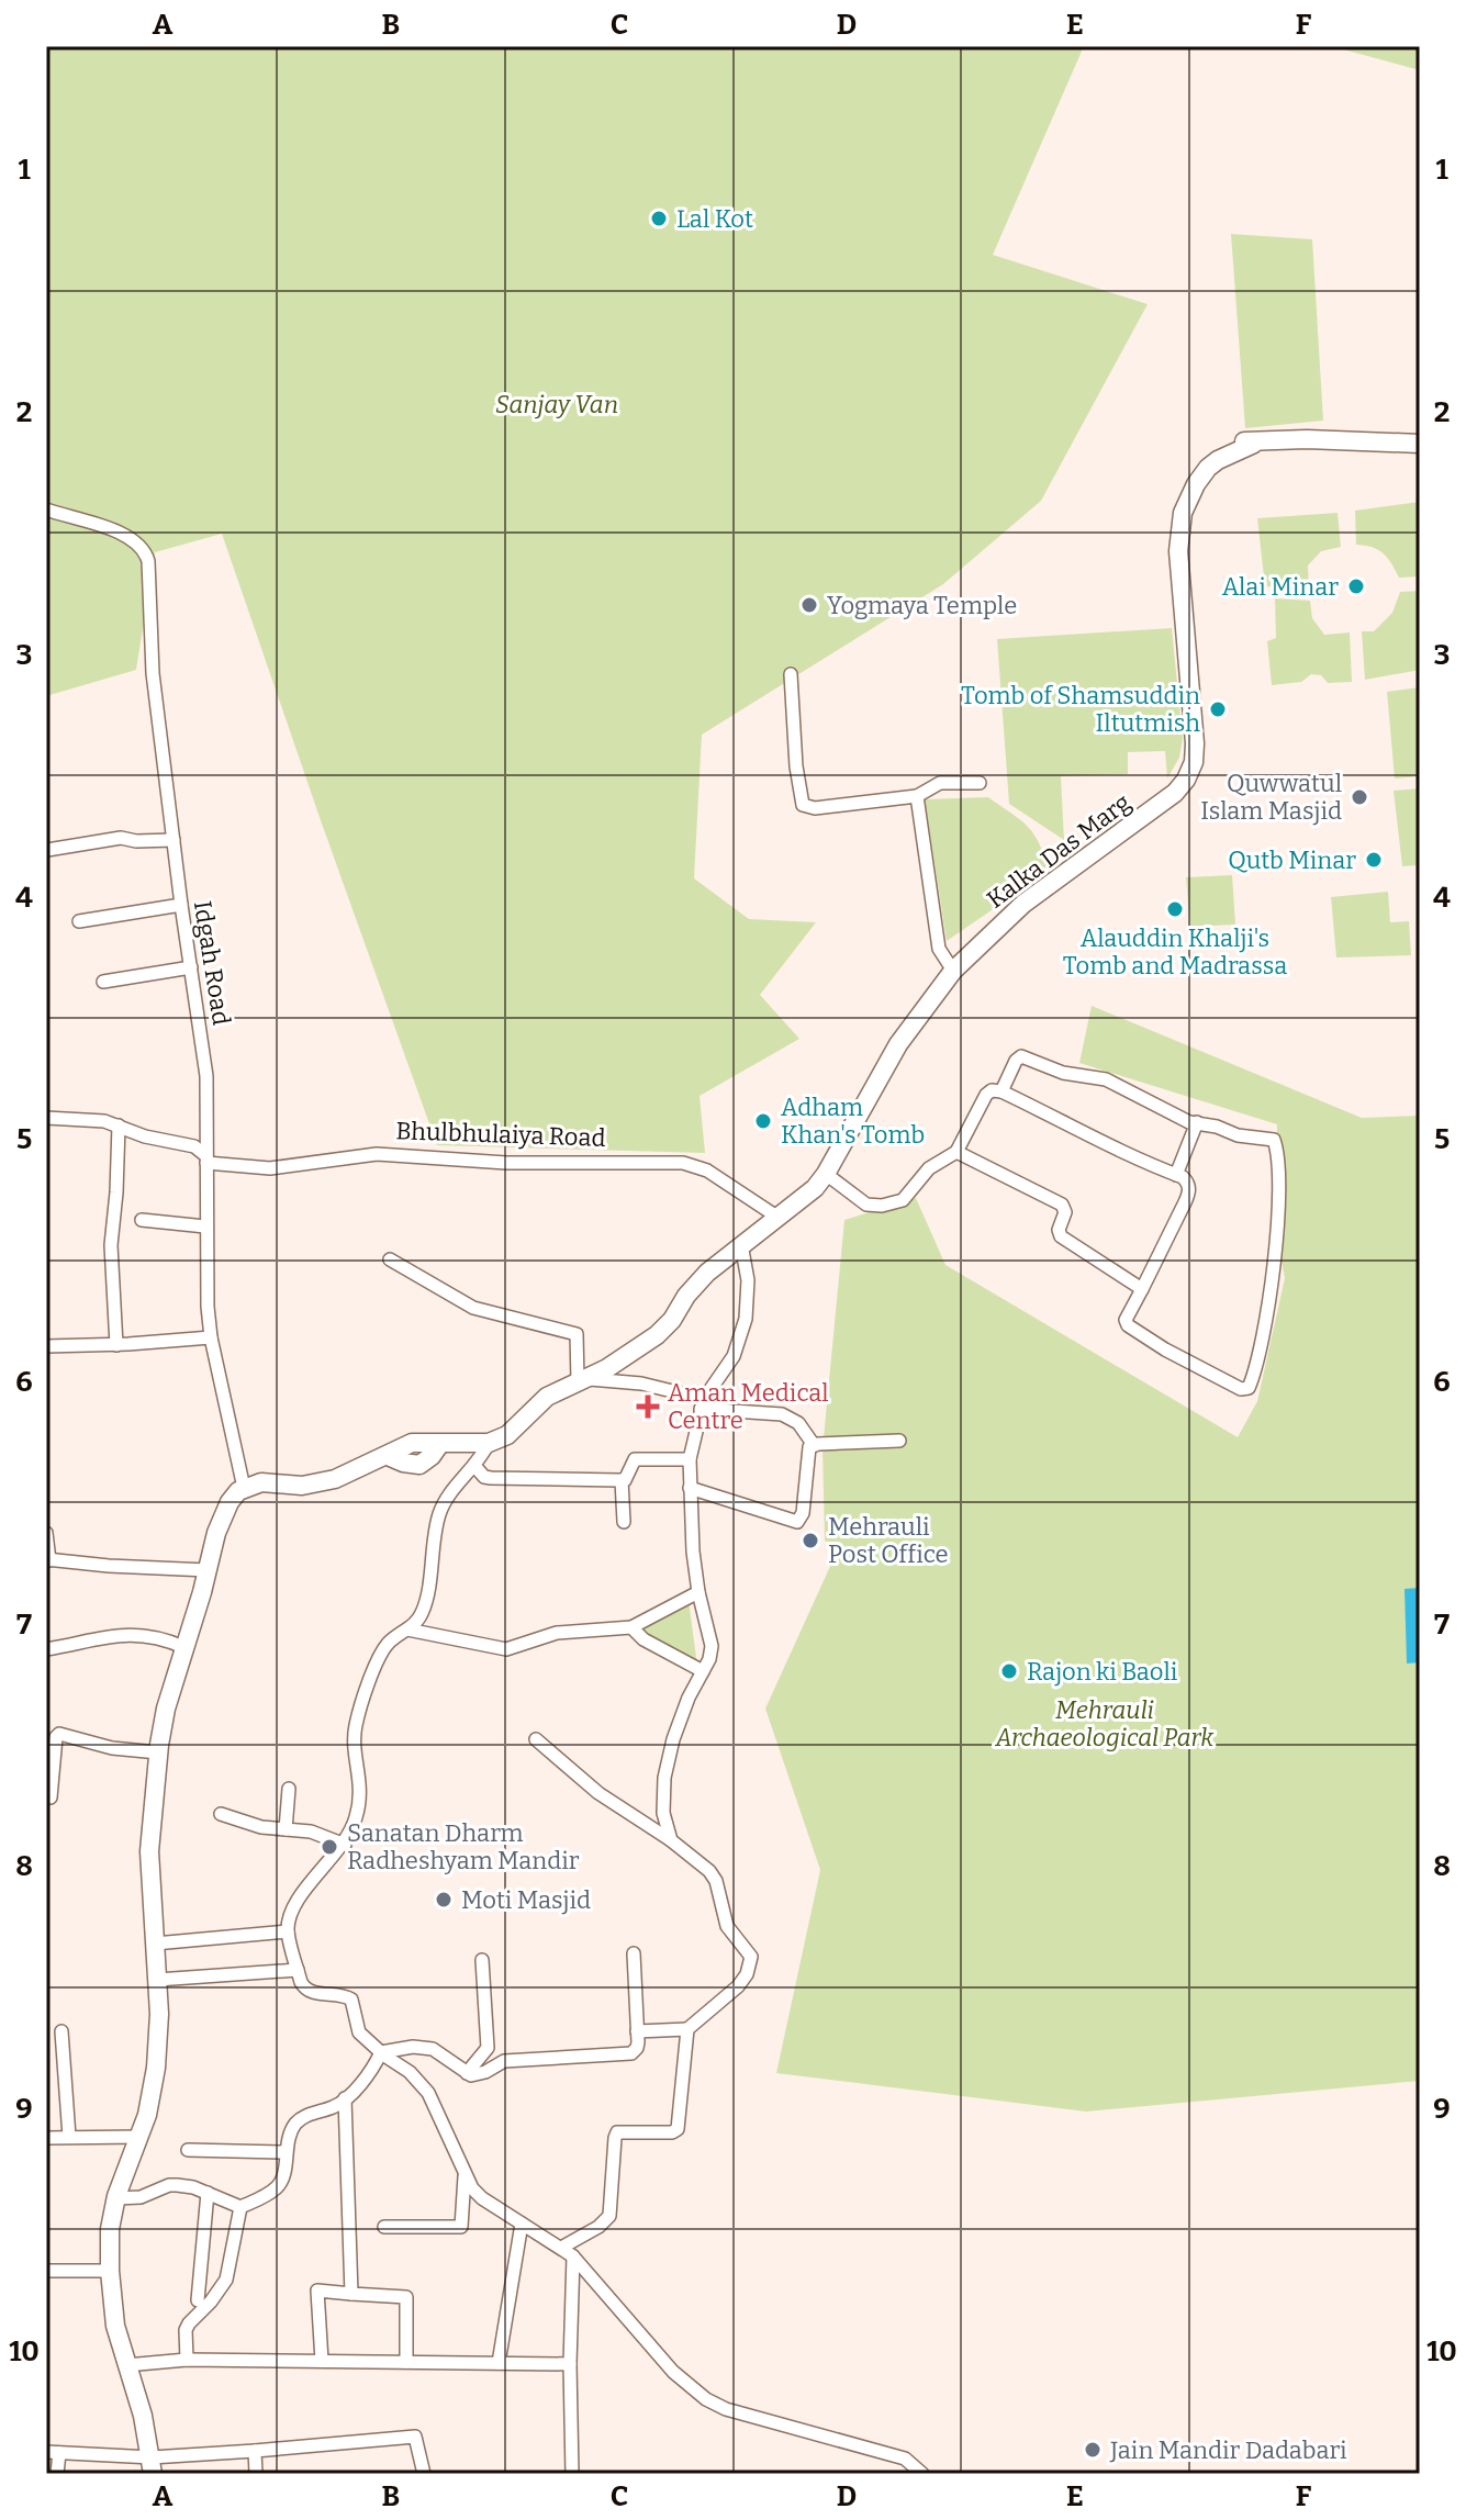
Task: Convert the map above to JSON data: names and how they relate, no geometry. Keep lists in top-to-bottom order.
{
  "streets": {
    "street": ["Kalka Das Marg", "Idgah Road", "Bhulbhulaiya Road"]
  },
  "crossings": [
    ["Idgah Road", "Bhulbhulaiya Road"]
  ],
  "parks": ["Sanjay Van", "Mehrauli Archaeological Park"],
  "places": {
    "other": [
      "Lal Kot",
      "Alai Minar",
      "Yogmaya Temple",
      "Tomb of Shamsuddin Iltutmish",
      "Quwwatul Islam Masjid",
      "Qutb Minar",
      "Alauddin Khalji's Tomb and Madrassa",
      "Adham Khan's Tomb",
      "Mehrauli Post Office",
      "Rajon ki Baoli",
      "Sanatan Dharm Radheshyam Mandir",
      "Moti Masjid",
      "Jain Mandir Dadabari"
    ],
    "health": ["Aman Medical Centre"]
  },
  "grid": {
    "columns": [
      "A",
      "B",
      "C",
      "D",
      "E",
      "F"
    ],
    "rows": [
      "1",
      "2",
      "3",
      "4",
      "5",
      "6",
      "7",
      "8",
      "9",
      "10"
    ]
  }
}
